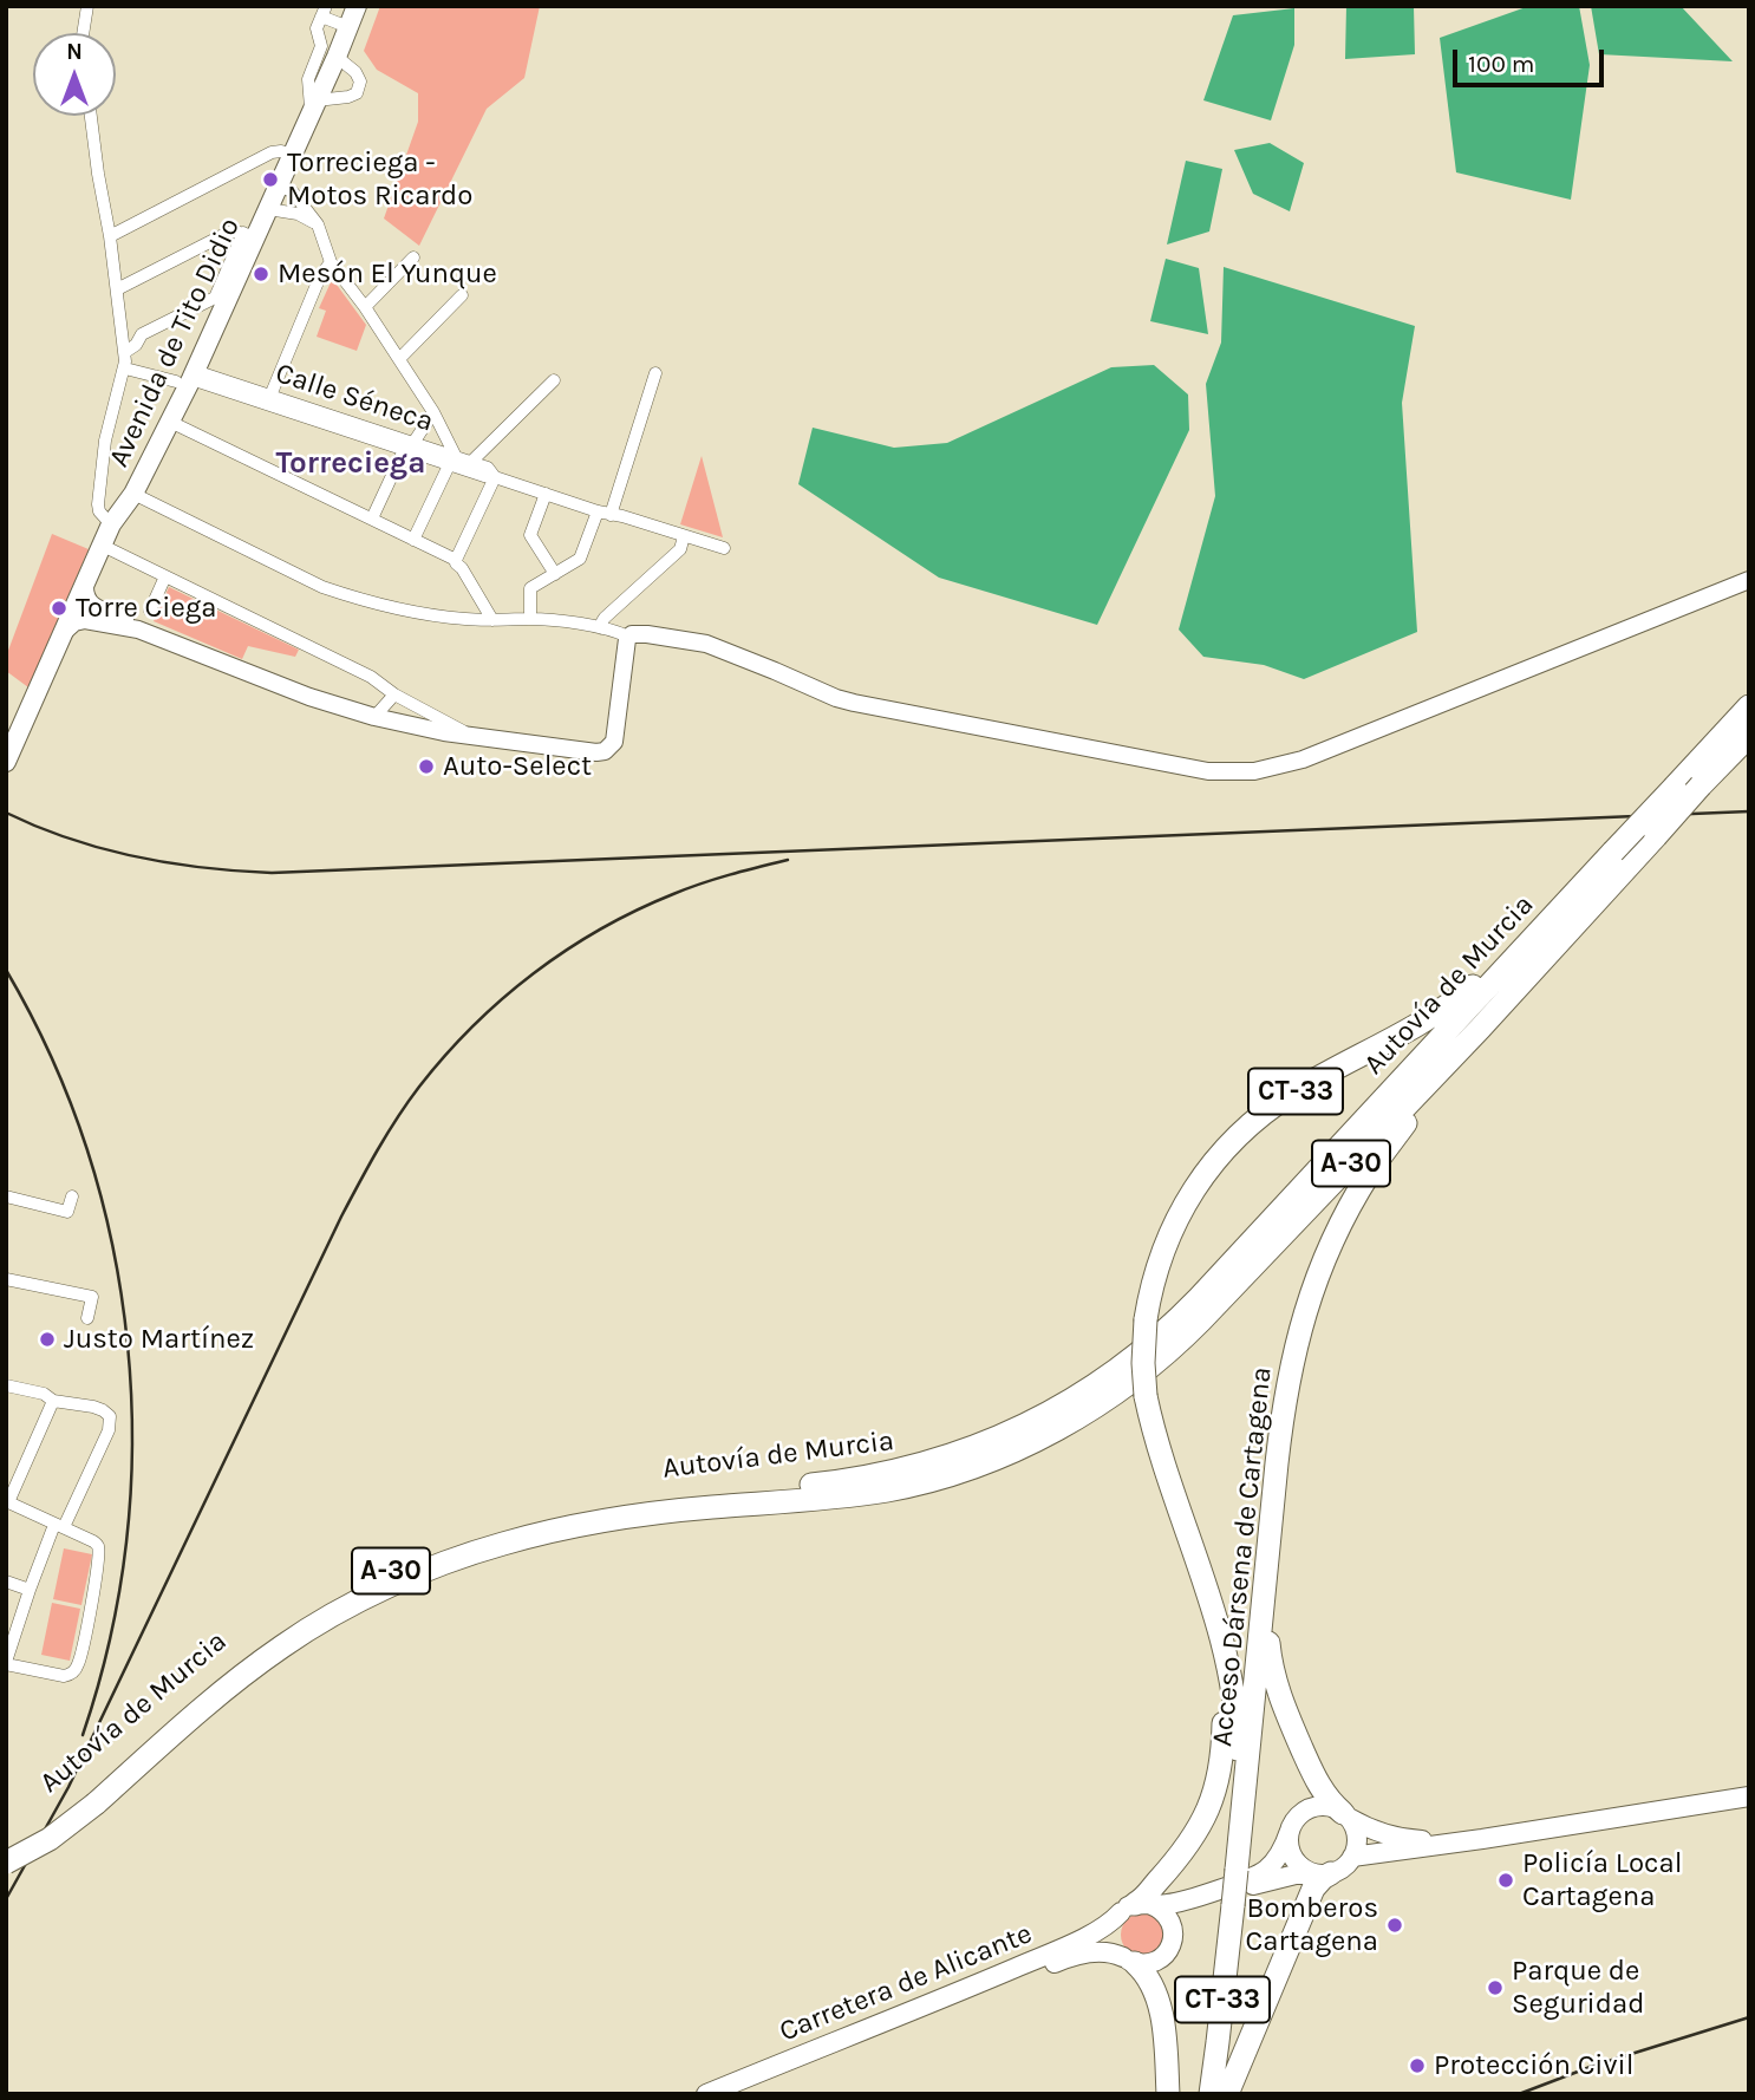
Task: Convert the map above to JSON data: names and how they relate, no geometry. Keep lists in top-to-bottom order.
{
  "streets": {
    "highway": [
      "Autovía de Murcia",
      "CT-33",
      "A-30",
      "Acceso Dársena de Cartagena"
    ],
    "main road": ["Avenida de Tito Didio", "Carretera de Alicante"],
    "street": ["Calle Séneca"]
  },
  "crossings": [
    ["Avenida de Tito Didio", "Calle Séneca"],
    ["Autovía de Murcia", "Acceso Dársena de Cartagena"]
  ],
  "districts": ["Torreciega"],
  "places": [
    "Torreciega - Motos Ricardo",
    "Mesón El Yunque",
    "Torre Ciega",
    "Auto-Select",
    "Justo Martínez",
    "Policía Local Cartagena",
    "Bomberos Cartagena",
    "Parque de Seguridad",
    "Protección Civil"
  ],
  "scale_bar": "100 m",
  "north": "top"
}
